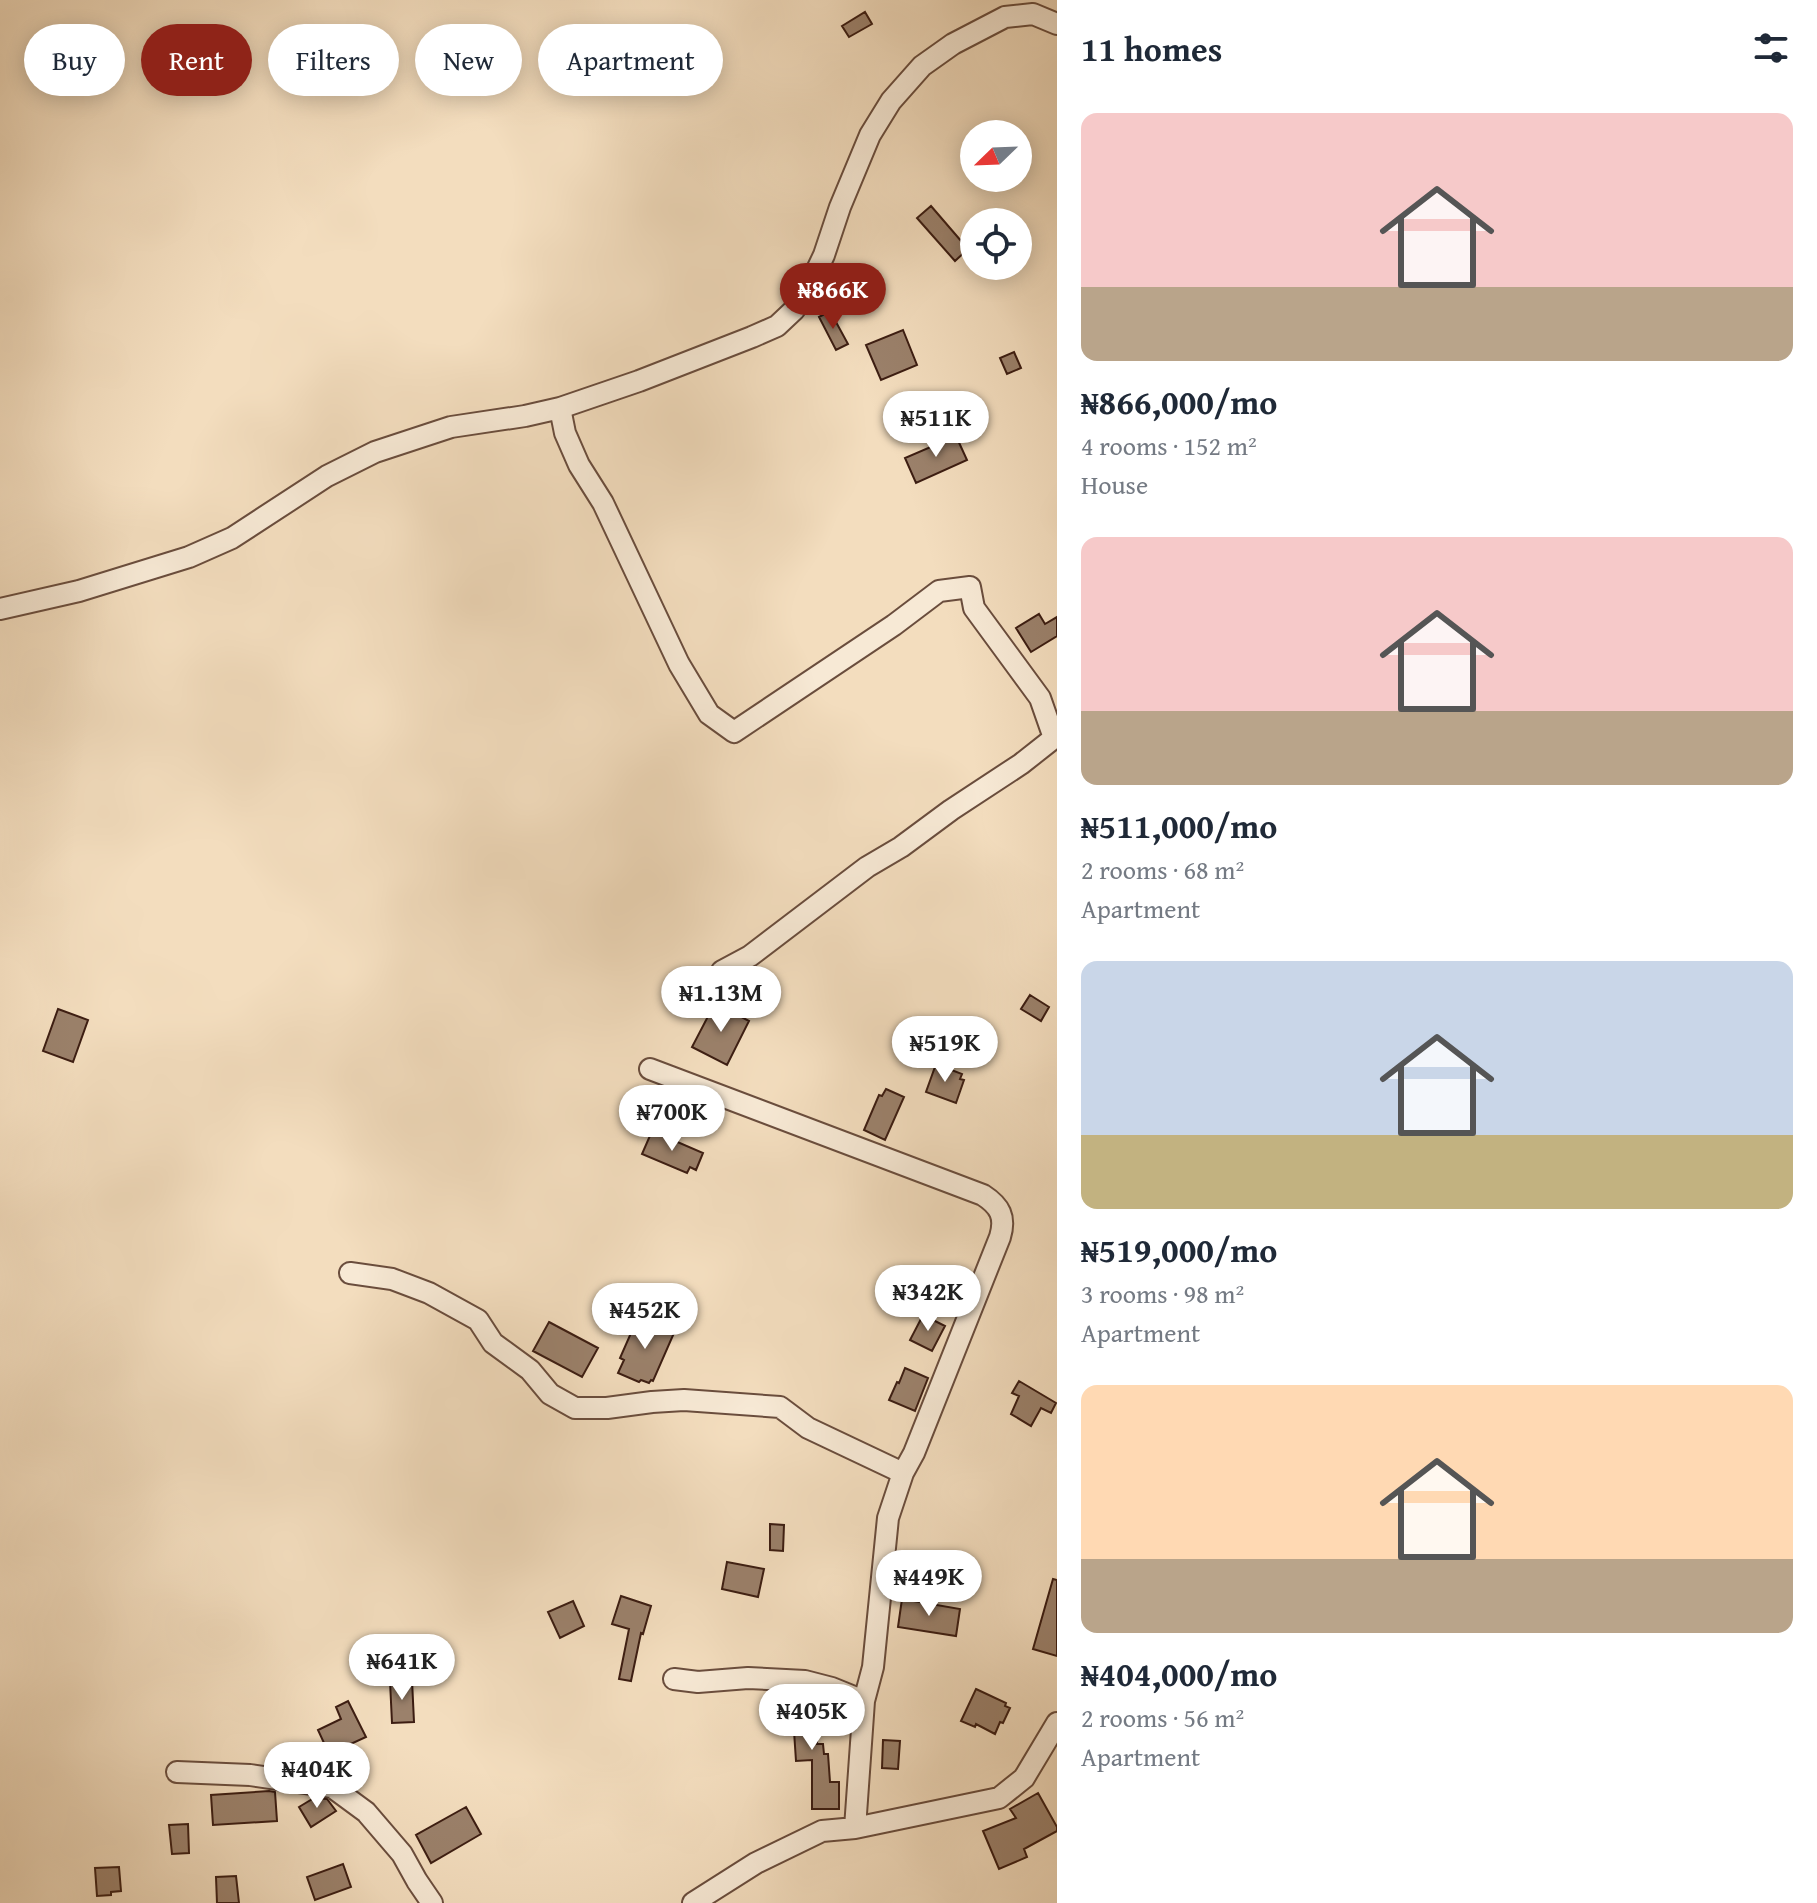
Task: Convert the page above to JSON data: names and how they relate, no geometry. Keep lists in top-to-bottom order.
{
  "north": "bottom left",
  "page": {
    "heading": "11 homes",
    "chip": [
      "Buy",
      "Rent",
      "Filters",
      "New",
      "Apartment"
    ],
    "list": [
      {
        "name": "₦866,000/mo",
        "note": "4 rooms · 152 m² · House"
      },
      {
        "name": "₦511,000/mo",
        "note": "2 rooms · 68 m² · Apartment"
      },
      {
        "name": "₦519,000/mo",
        "note": "3 rooms · 98 m² · Apartment"
      },
      {
        "name": "₦404,000/mo",
        "note": "2 rooms · 56 m² · Apartment"
      }
    ],
    "price": [
      "₦866K",
      "₦511K",
      "₦1.13M",
      "₦519K",
      "₦700K",
      "₦342K",
      "₦452K",
      "₦449K",
      "₦641K",
      "₦405K",
      "₦404K"
    ]
  }
}
